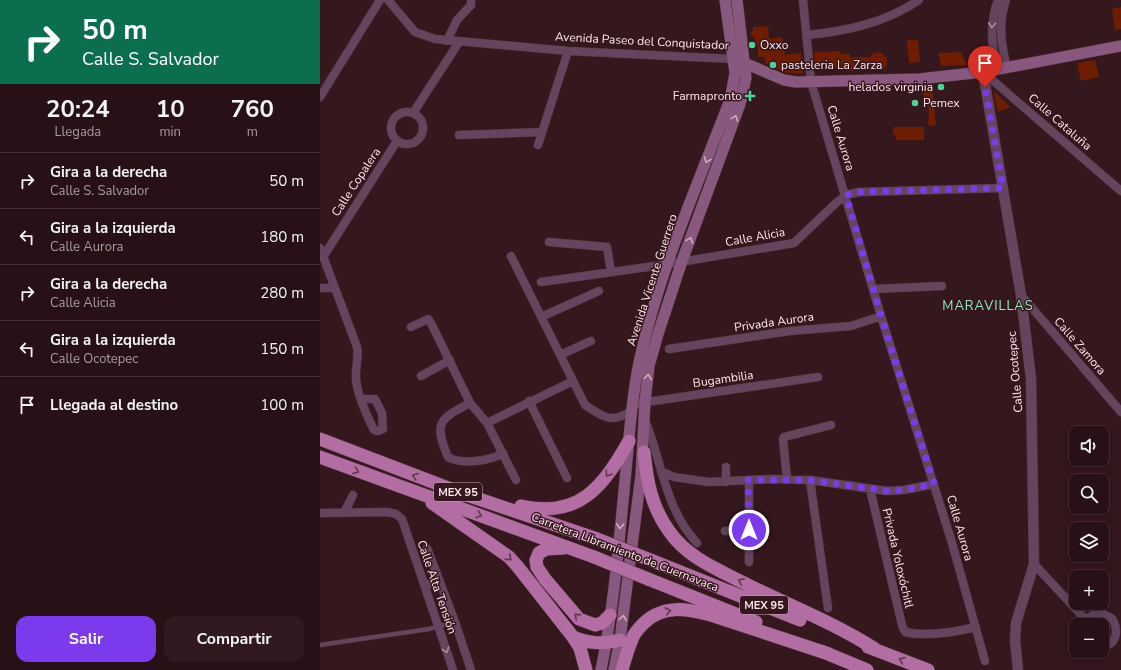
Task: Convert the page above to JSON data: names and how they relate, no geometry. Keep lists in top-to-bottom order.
{
  "streets": {
    "highway": ["MEX 95", "Carretera Libramiento de Cuernavaca"],
    "main road": ["Avenida Paseo del Conquistador", "Avenida Vicente Guerrero"],
    "street": [
      "Calle Cataluña",
      "Calle Aurora",
      "Calle Copalera",
      "Calle Alicia",
      "Privada Aurora",
      "Calle Zamora",
      "Calle Ocotepec",
      "Bugambilia",
      "Privada Yoloxóchitl",
      "Calle Alta Tensión"
    ]
  },
  "crossings": [
    ["Avenida Paseo del Conquistador", "Calle Cataluña"],
    ["Avenida Paseo del Conquistador", "Calle Aurora"],
    ["Avenida Paseo del Conquistador", "Avenida Vicente Guerrero"],
    ["Avenida Paseo del Conquistador", "Calle Ocotepec"],
    ["Calle Cataluña", "Calle Ocotepec"],
    ["Calle Aurora", "Calle Alicia"],
    ["Calle Aurora", "Privada Aurora"],
    ["Calle Aurora", "Privada Yoloxóchitl"],
    ["Calle Alicia", "Avenida Vicente Guerrero"],
    ["Avenida Vicente Guerrero", "Bugambilia"],
    ["Calle Zamora", "Calle Ocotepec"]
  ],
  "districts": ["MARAVILLAS"],
  "places": {
    "other": [
      "Oxxo",
      "pasteleria La Zarza",
      "helados virginia",
      "Pemex"
    ],
    "health": ["Farmapronto"]
  },
  "page": {
    "turn": ["50 m", "Calle S. Salvador"],
    "eta": [
      "20:24",
      "Llegada",
      "10",
      "min",
      "760",
      "m"
    ],
    "list": [
      {
        "name": "Gira a la derecha",
        "note": "Calle S. Salvador",
        "value": "50 m"
      },
      {
        "name": "Gira a la izquierda",
        "note": "Calle Aurora",
        "value": "180 m"
      },
      {
        "name": "Gira a la derecha",
        "note": "Calle Alicia",
        "value": "280 m"
      },
      {
        "name": "Gira a la izquierda",
        "note": "Calle Ocotepec",
        "value": "150 m"
      },
      {
        "name": "Llegada al destino",
        "value": "100 m"
      }
    ],
    "map_buttons": ["+", "−"],
    "buttons": ["Salir", "Compartir"]
  }
}
